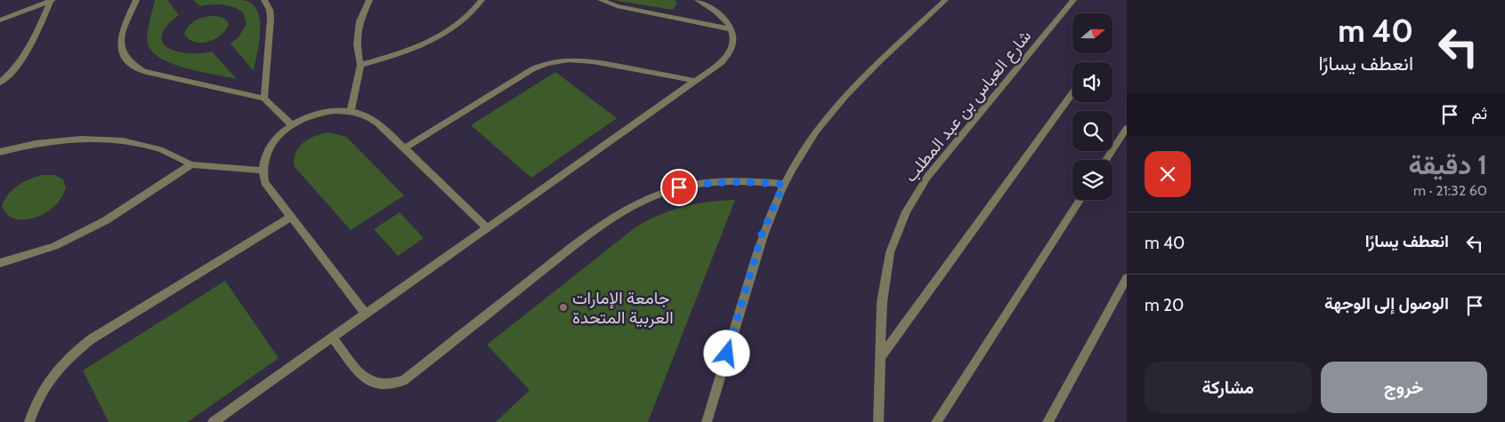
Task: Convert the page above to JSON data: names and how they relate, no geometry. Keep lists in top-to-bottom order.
{
  "streets": {
    "lane": ["شارع العباس بن عبد المطلب"]
  },
  "places": ["جامعة الإمارات العربية المتحدة"],
  "north": "right",
  "page": {
    "turn": ["40 m", "انعطف يسارًا"],
    "then": "ثم",
    "heading": ["1 دقيقة", "60 m · 21:32"],
    "list": [
      {
        "name": "انعطف يسارًا",
        "value": "40 m"
      },
      {
        "name": "الوصول إلى الوجهة",
        "value": "20 m"
      }
    ],
    "buttons": ["خروج", "مشاركة"]
  }
}
